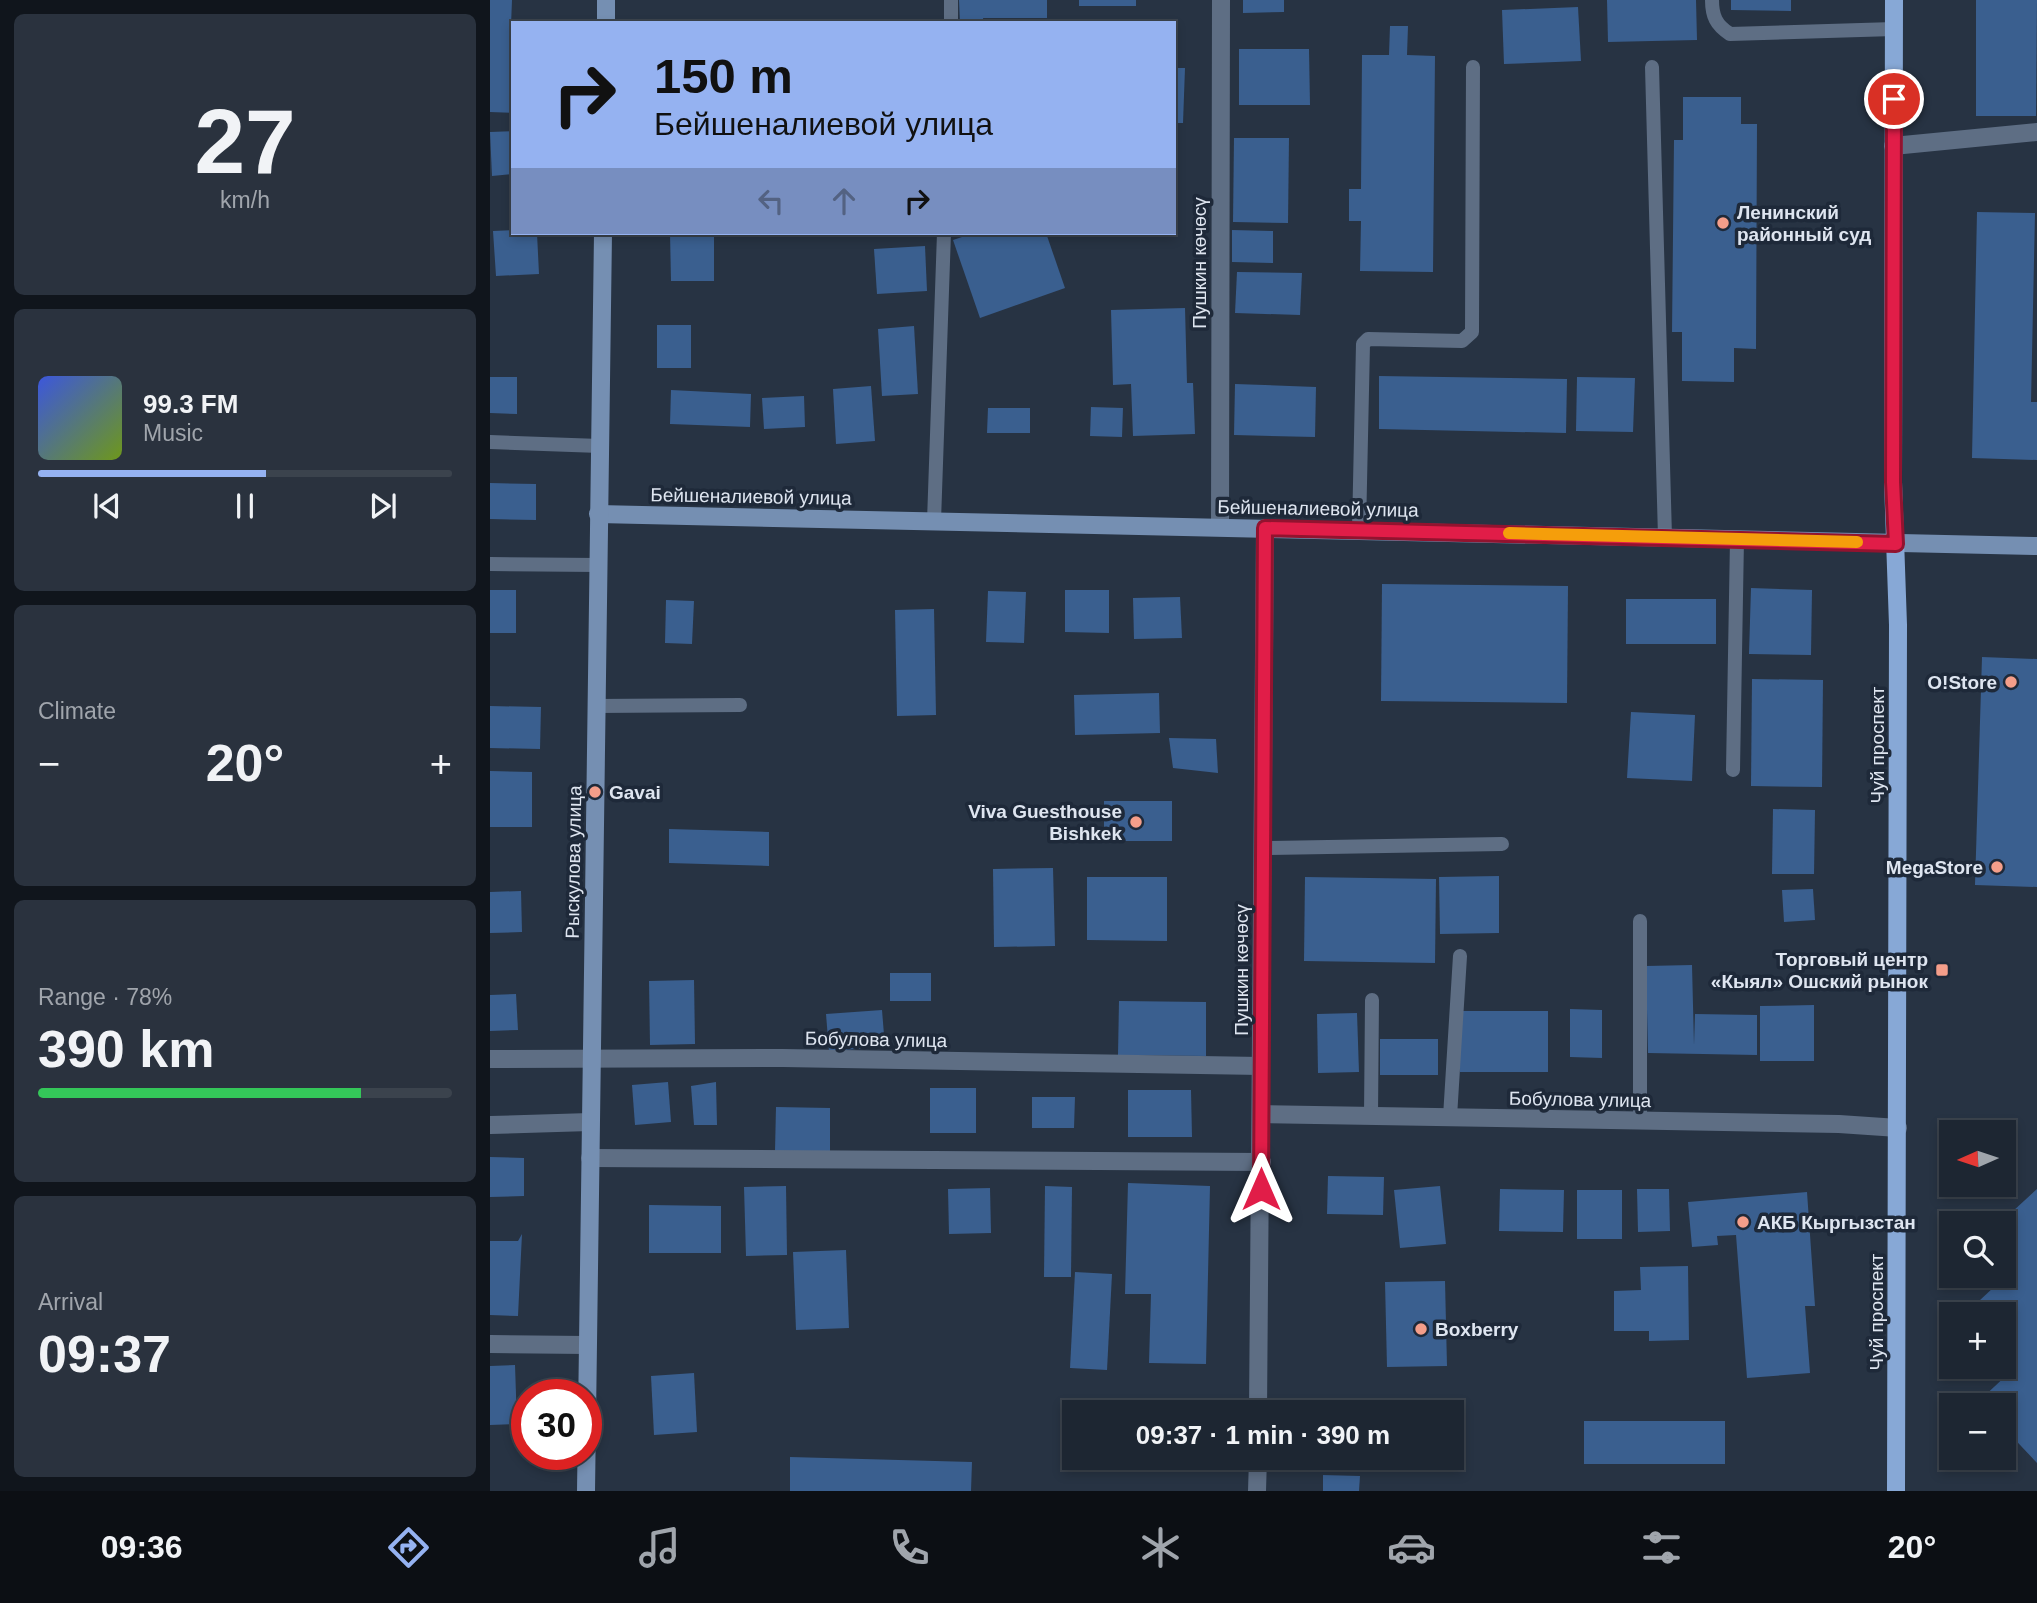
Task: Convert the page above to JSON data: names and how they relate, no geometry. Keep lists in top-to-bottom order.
{
  "streets": {
    "main road": ["Чуй проспект"],
    "street": [
      "Пушкин көчөсү",
      "Бейшеналиевой улица",
      "Рыскулова улица",
      "Бобулова улица"
    ]
  },
  "crossings": [
    ["Пушкин көчөсү", "Бейшеналиевой улица"],
    ["Пушкин көчөсү", "Бобулова улица"],
    ["Бейшеналиевой улица", "Чуй проспект"],
    ["Бейшеналиевой улица", "Рыскулова улица"],
    ["Чуй проспект", "Бобулова улица"],
    ["Рыскулова улица", "Бобулова улица"]
  ],
  "places": {
    "other": [
      "Ленинский районный суд",
      "O!Store",
      "Gavai",
      "Viva Guesthouse Bishkek",
      "MegaStore",
      "АКБ Кыргызстан",
      "Boxberry"
    ],
    "transit": ["Торговый центр «Кыял» Ошский рынок"]
  },
  "north": "left",
  "page": {
    "tile": [
      ["27", "km/h"],
      "Climate",
      ["Range · 78%", "390 km"],
      ["Arrival", "09:37"]
    ],
    "turn": ["150 m", "Бейшеналиевой улица"],
    "song": ["99.3 FM", "Music"],
    "heat": ["−", "20°", "+"],
    "map_buttons": ["+", "−"],
    "limit": "30",
    "trip": "09:37 · 1 min · 390 m",
    "tabs": ["09:36", "20°"]
  }
}
